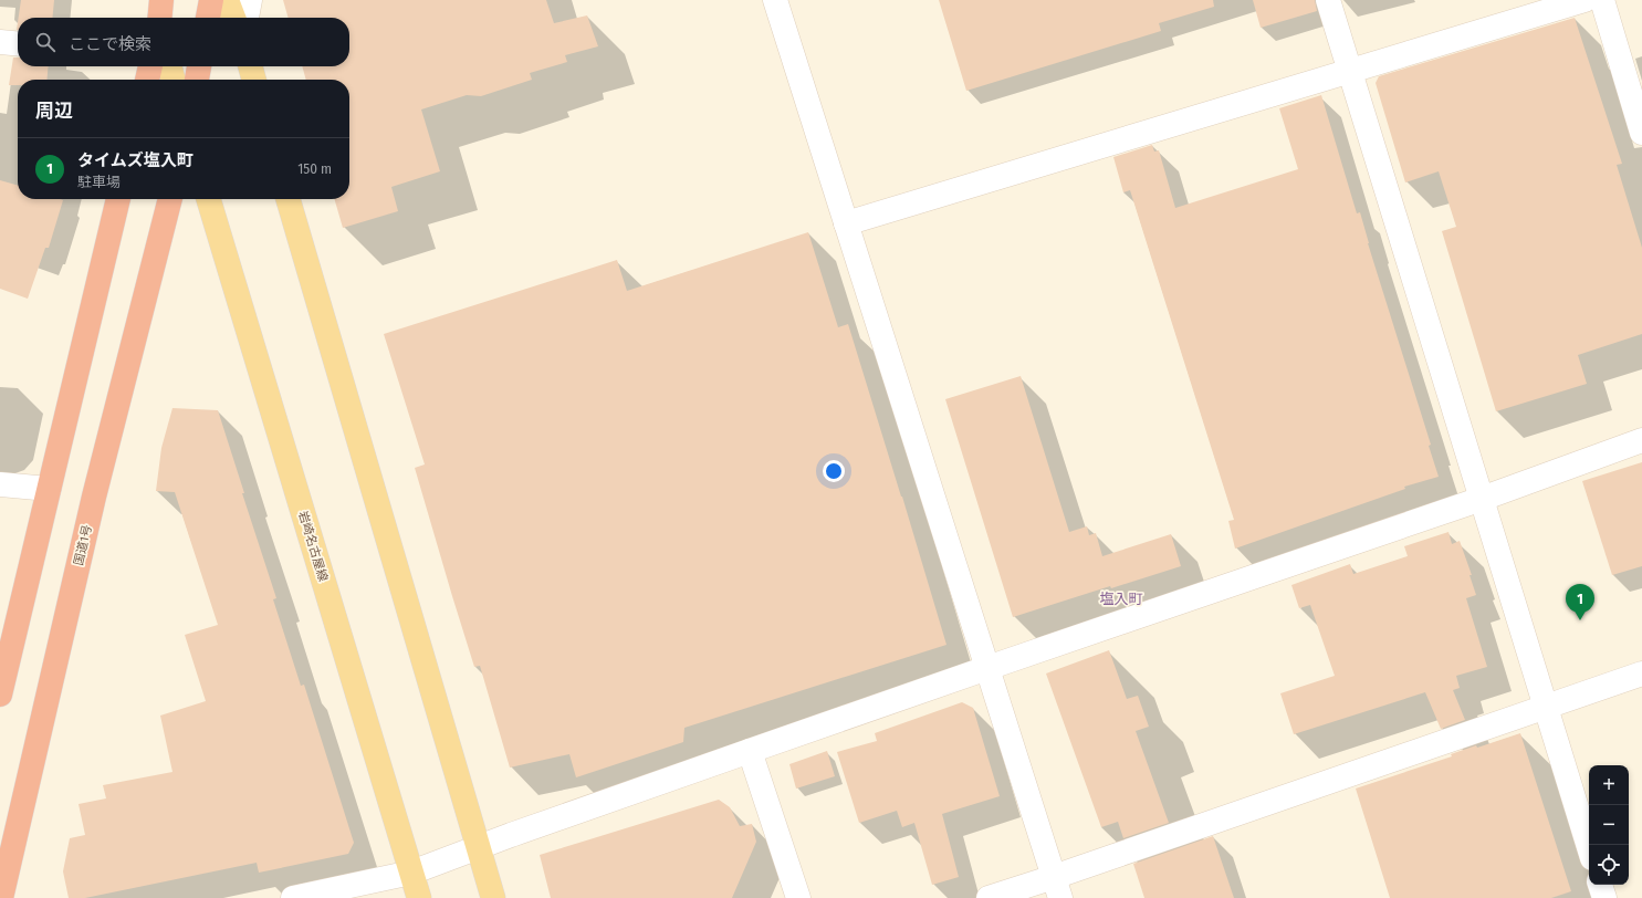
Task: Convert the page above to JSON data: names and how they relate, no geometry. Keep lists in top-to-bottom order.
{
  "streets": {
    "highway": ["国道1号"],
    "main road": ["岩崎名古屋線"]
  },
  "districts": ["塩入町"],
  "page": {
    "search": "ここで検索",
    "heading": "周辺",
    "list": [
      {
        "mark": "1",
        "name": "タイムズ塩入町",
        "note": "駐車場",
        "value": "150 m"
      }
    ],
    "pins": "1",
    "map_buttons": ["+", "−"]
  }
}
